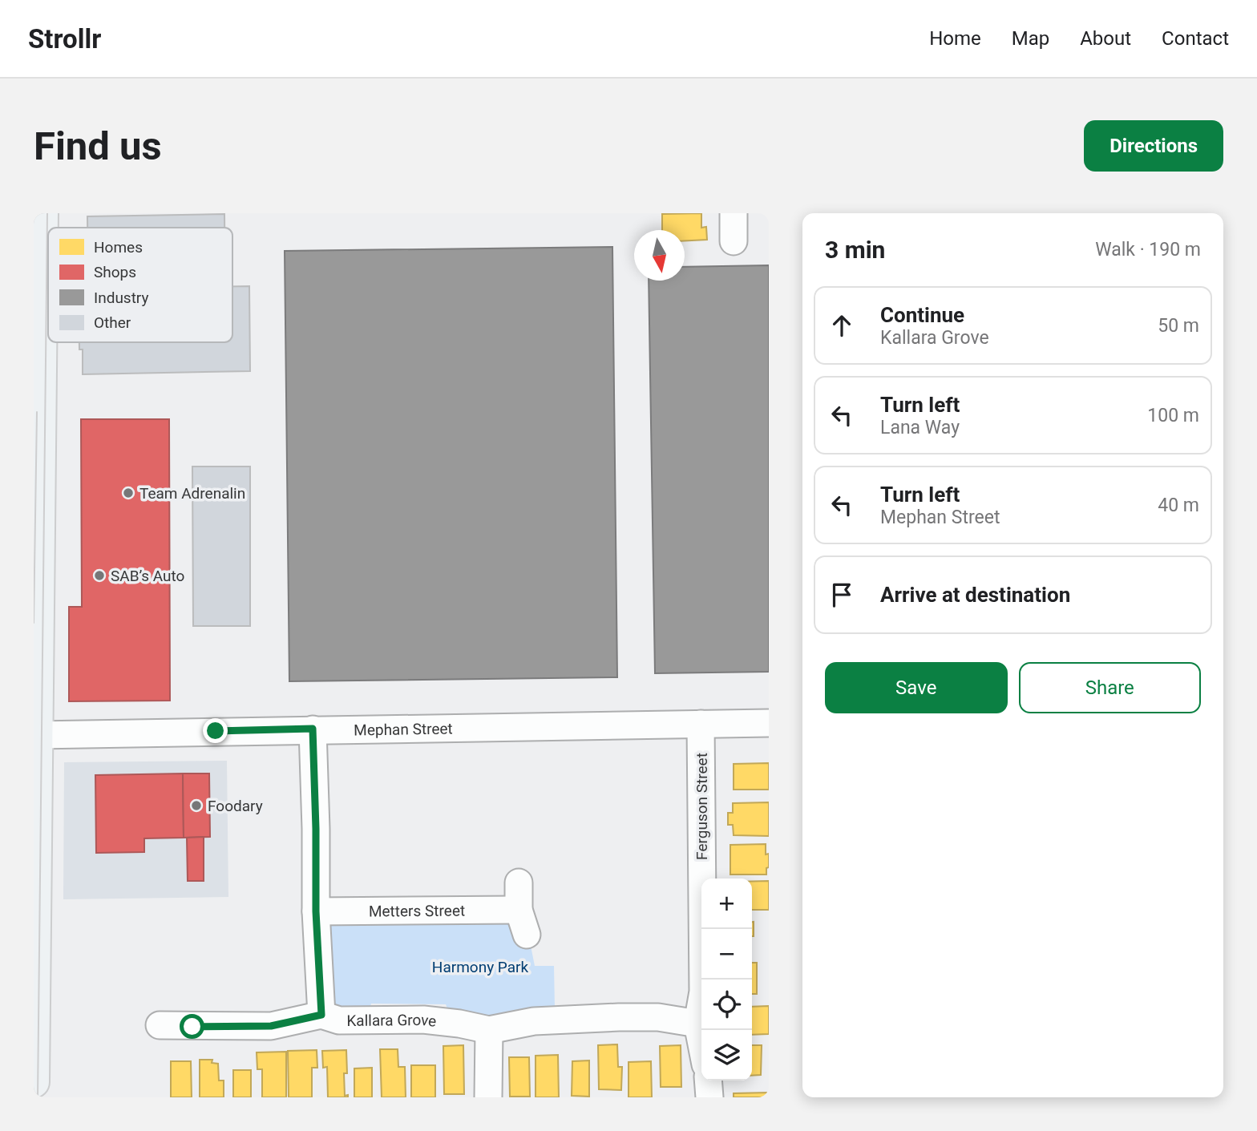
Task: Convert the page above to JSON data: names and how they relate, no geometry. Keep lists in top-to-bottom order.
{
  "streets": {
    "street": [
      "Mephan Street",
      "Ferguson Street",
      "Metters Street",
      "Kallara Grove"
    ]
  },
  "crossings": [
    ["Mephan Street", "Ferguson Street"],
    ["Ferguson Street", "Kallara Grove"]
  ],
  "parks": ["Harmony Park"],
  "places": ["Team Adrenalin", "SAB’s Auto", "Foodary"],
  "legend": [
    "Homes",
    "Shops",
    "Industry",
    "Other"
  ],
  "north": "bottom",
  "page": {
    "header": "Strollr",
    "nav": [
      "Home",
      "Map",
      "About",
      "Contact"
    ],
    "buttons": [
      "Directions",
      ["Save", "Share"]
    ],
    "title": "Find us",
    "heading": ["3 min", "Walk · 190 m"],
    "list": [
      ["Continue", "Kallara Grove", "50 m"],
      ["Turn left", "Lana Way", "100 m"],
      ["Turn left", "Mephan Street", "40 m"],
      "Arrive at destination"
    ],
    "map_buttons": ["+", "−"]
  }
}
